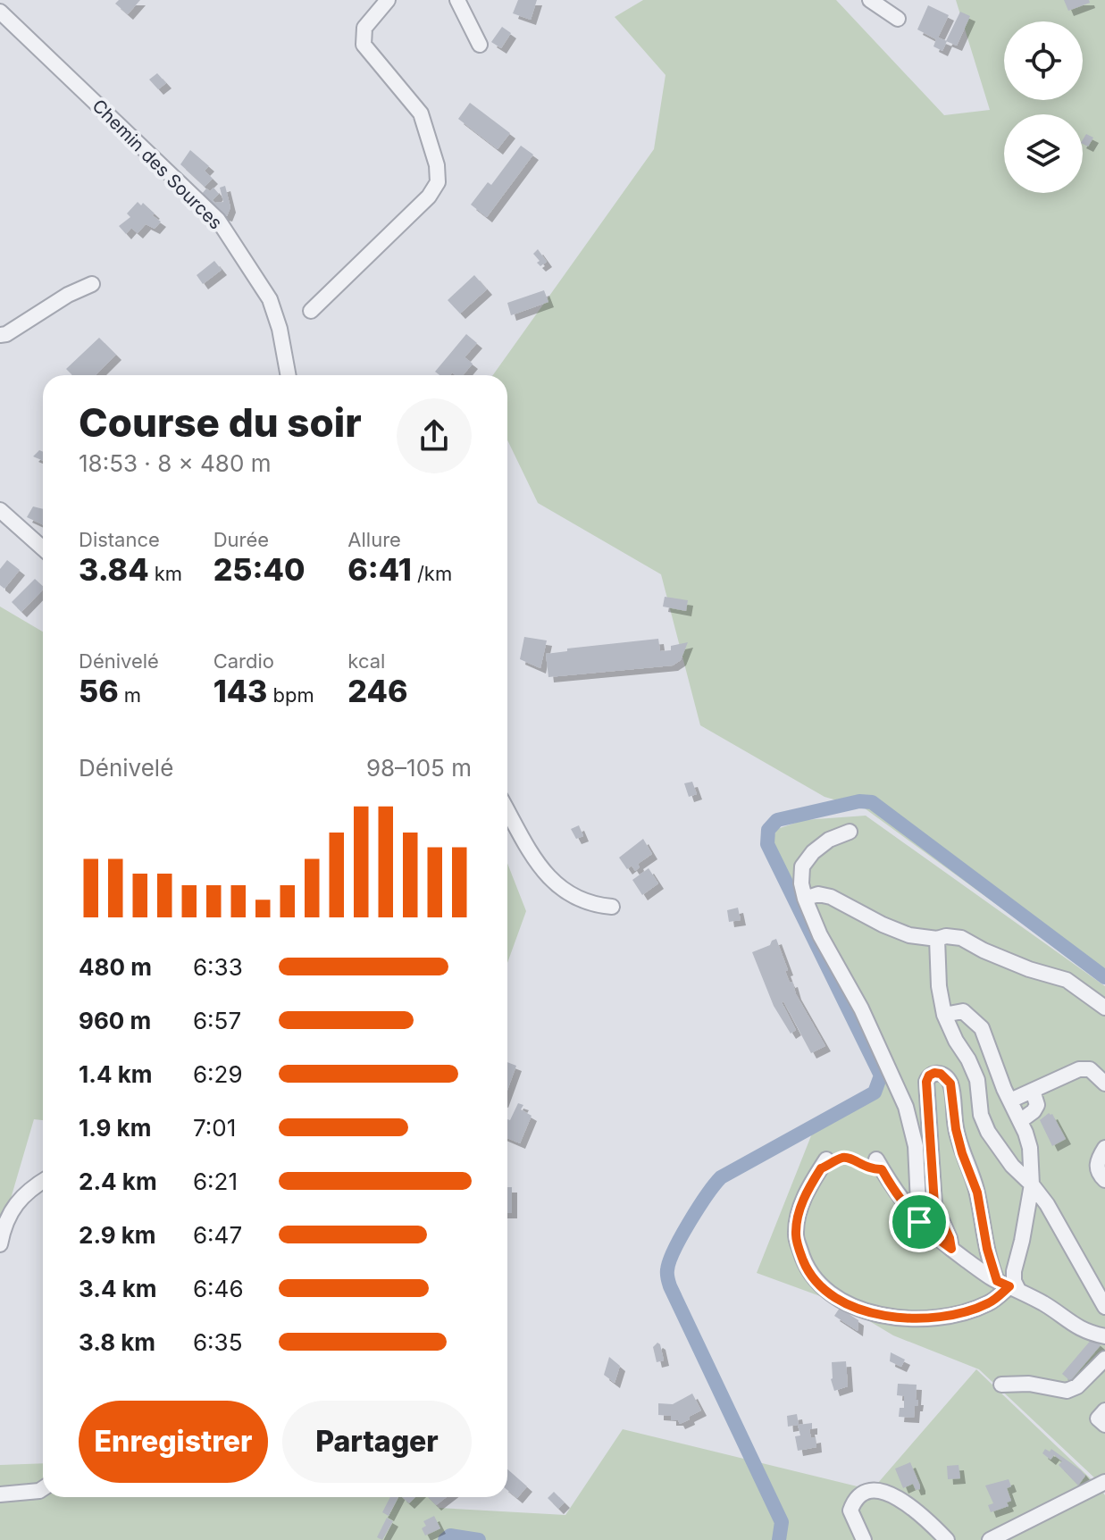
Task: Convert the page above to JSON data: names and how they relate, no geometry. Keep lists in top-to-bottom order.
{
  "streets": {
    "street": ["Chemin des Sources"]
  },
  "page": {
    "heading": ["Course du soir", "18:53 · 8 × 480 m"],
    "stats": [
      ["Distance", "3.84 km"],
      ["Durée", "25:40"],
      ["Allure", "6:41 /km"],
      ["Dénivelé", "56 m"],
      ["Cardio", "143 bpm"],
      ["kcal", "246"]
    ],
    "chart": ["Dénivelé", "98–105 m"],
    "list": [
      {
        "name": "480 m",
        "note": "6:33"
      },
      {
        "name": "960 m",
        "note": "6:57"
      },
      {
        "name": "1.4 km",
        "note": "6:29"
      },
      {
        "name": "1.9 km",
        "note": "7:01"
      },
      {
        "name": "2.4 km",
        "note": "6:21"
      },
      {
        "name": "2.9 km",
        "note": "6:47"
      },
      {
        "name": "3.4 km",
        "note": "6:46"
      },
      {
        "name": "3.8 km",
        "note": "6:35"
      }
    ],
    "buttons": ["Enregistrer", "Partager"]
  }
}
